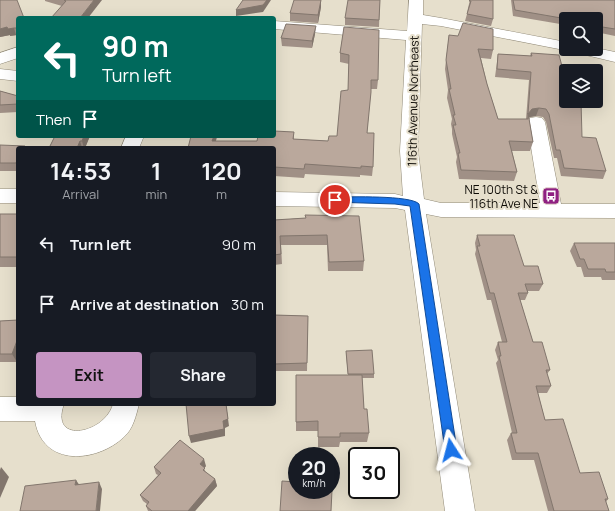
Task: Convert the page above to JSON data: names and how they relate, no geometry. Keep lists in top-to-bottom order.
{
  "streets": {
    "street": ["116th Avenue Northeast"]
  },
  "places": {
    "bus stop": ["NE 100th St & 116th Ave NE"]
  },
  "page": {
    "turn": ["90 m", "Turn left"],
    "then": "Then",
    "eta": [
      "14:53",
      "Arrival",
      "1",
      "min",
      "120",
      "m"
    ],
    "list": [
      {
        "name": "Turn left",
        "value": "90 m"
      },
      {
        "name": "Arrive at destination",
        "value": "30 m"
      }
    ],
    "buttons": ["Exit", "Share"],
    "speed": "20 km/h",
    "limit": "30"
  }
}
